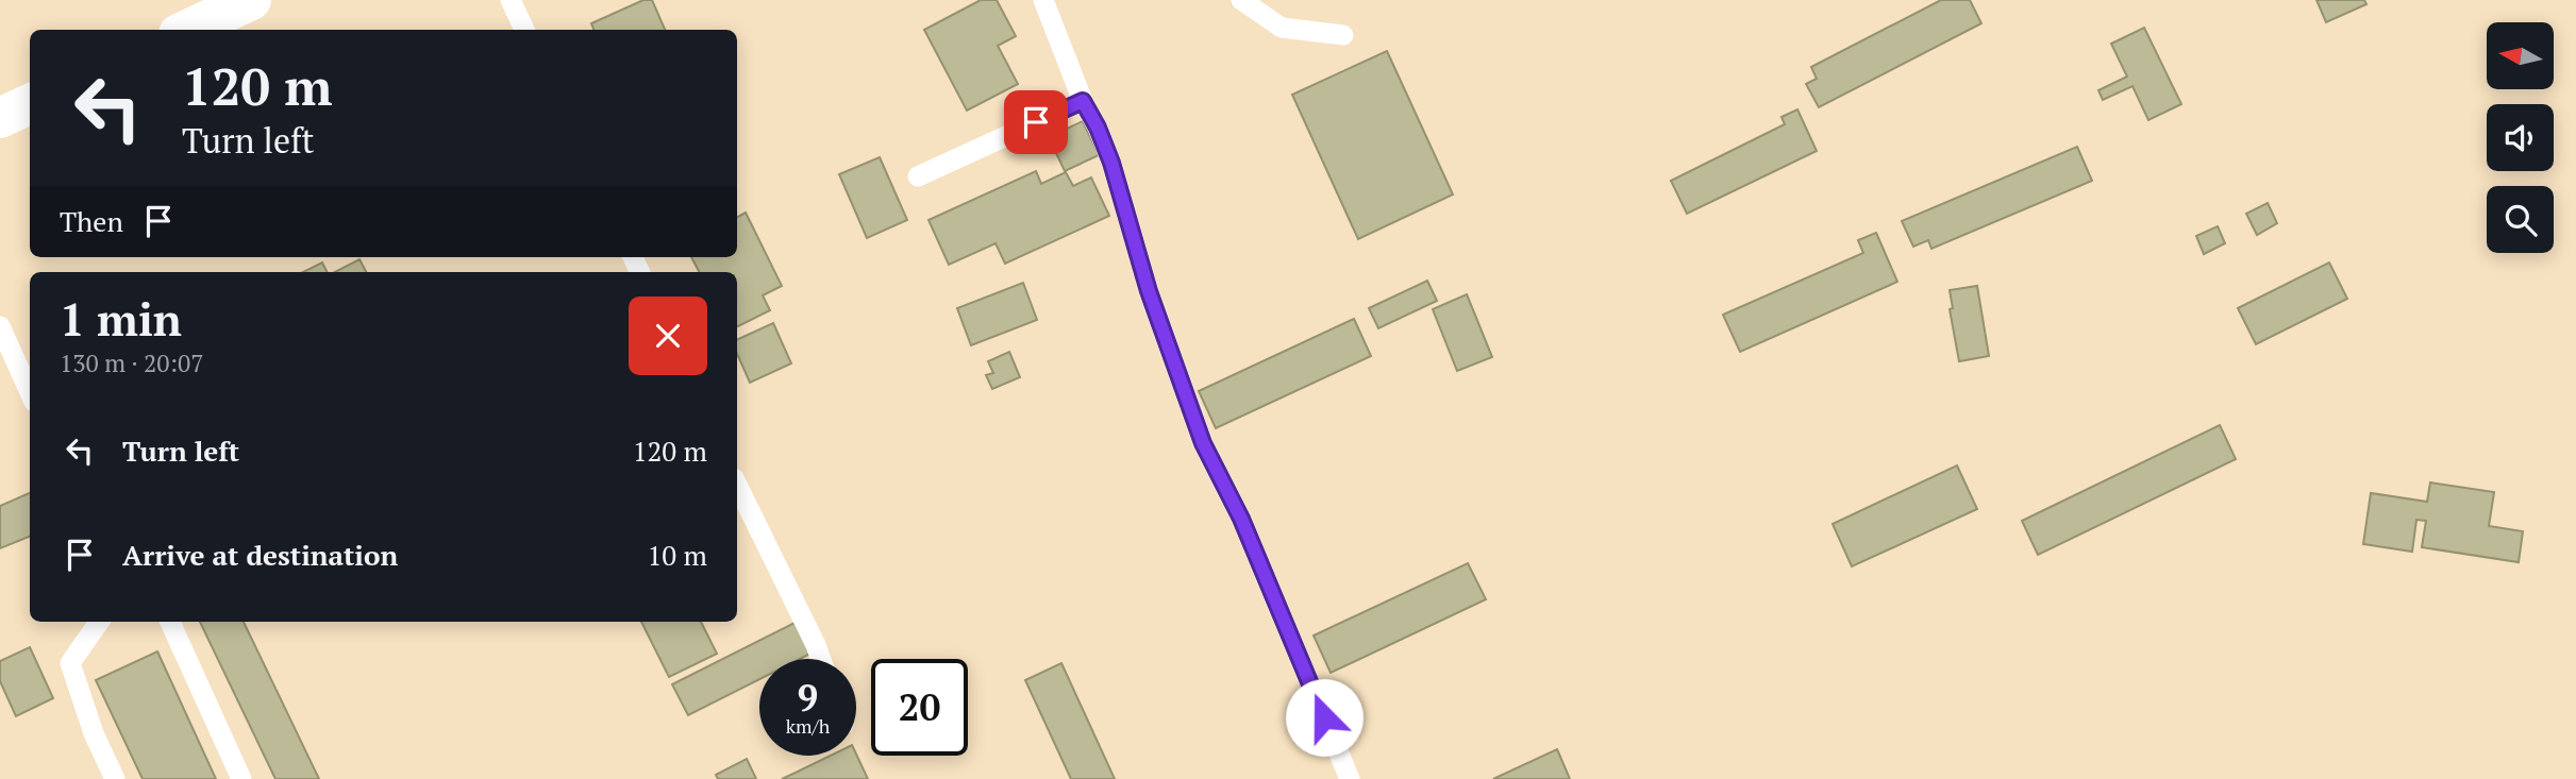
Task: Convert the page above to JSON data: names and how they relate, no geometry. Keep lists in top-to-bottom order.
{
  "north": "left",
  "page": {
    "turn": ["120 m", "Turn left"],
    "then": "Then",
    "heading": ["1 min", "130 m · 20:07"],
    "list": [
      {
        "name": "Turn left",
        "value": "120 m"
      },
      {
        "name": "Arrive at destination",
        "value": "10 m"
      }
    ],
    "speed": "9 km/h",
    "limit": "20"
  }
}
